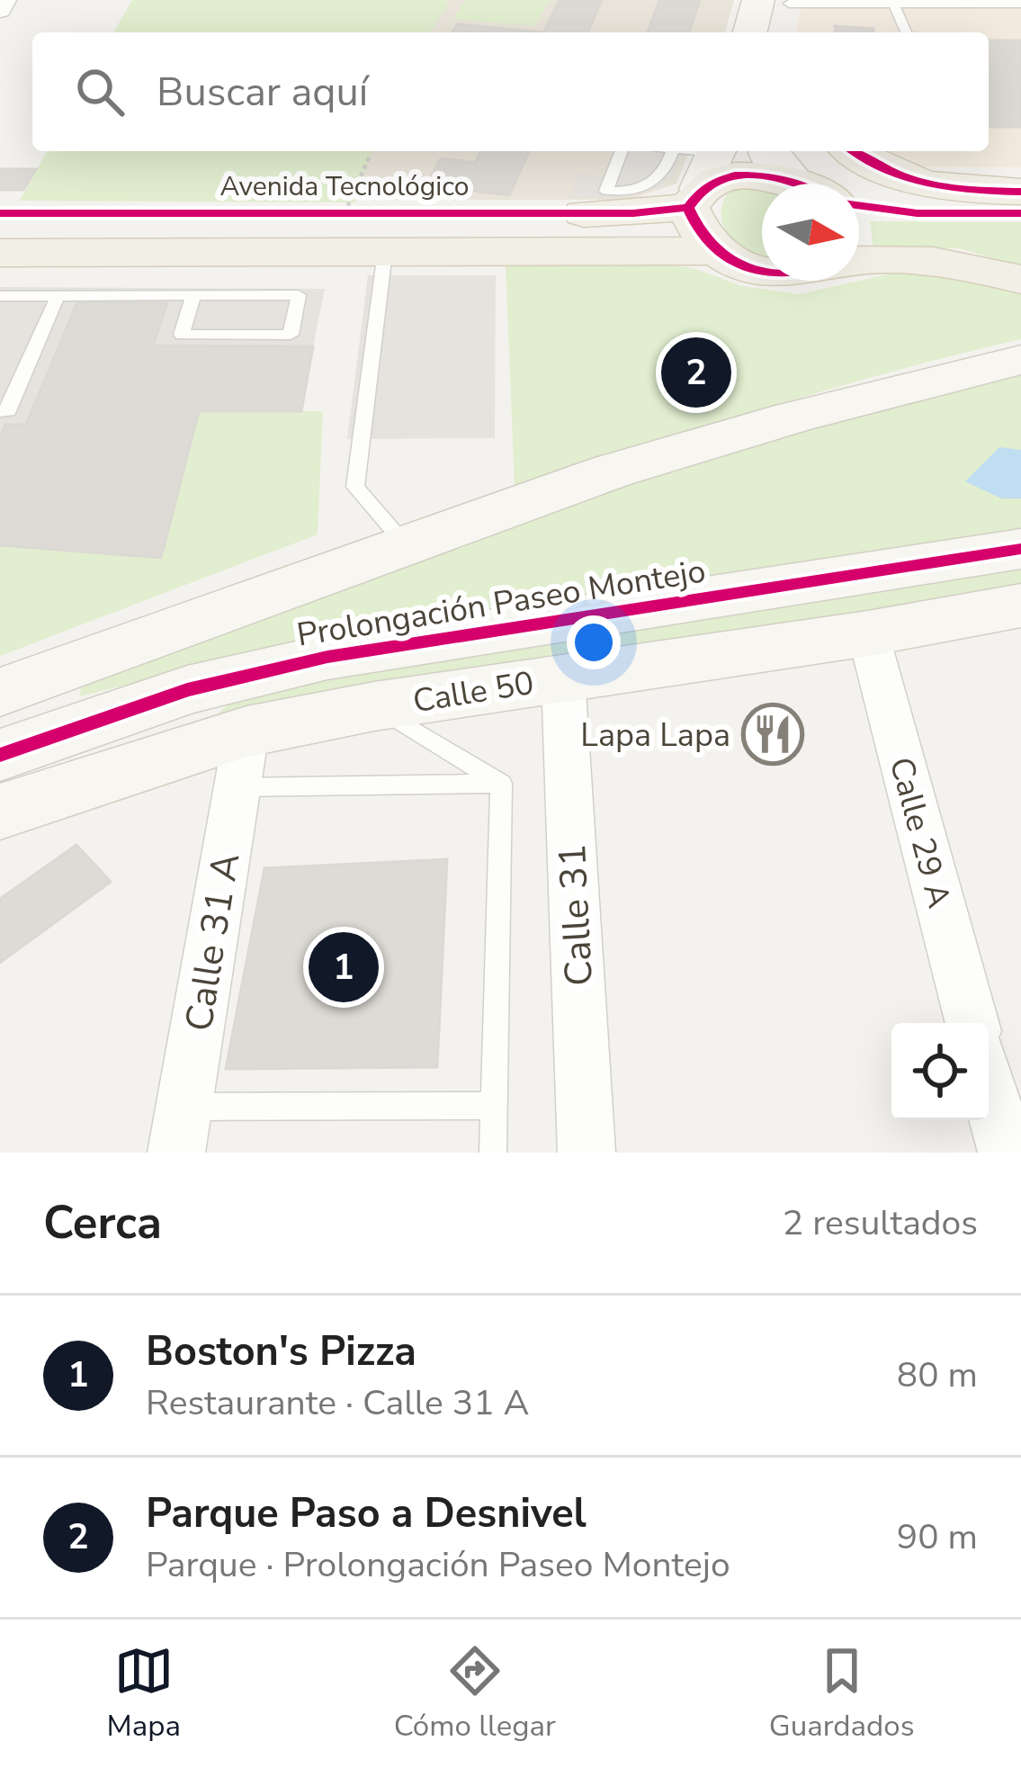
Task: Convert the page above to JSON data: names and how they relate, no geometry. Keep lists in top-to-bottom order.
{
  "streets": {
    "main road": ["Avenida Tecnológico", "Prolongación Paseo Montejo", "Calle 50"],
    "street": ["Calle 29 A", "Calle 31", "Calle 31 A"]
  },
  "crossings": [
    ["Calle 50", "Calle 29 A"],
    ["Calle 50", "Calle 31"],
    ["Calle 50", "Calle 31 A"]
  ],
  "places": {
    "restaurant": ["Lapa Lapa"]
  },
  "north": "right",
  "page": {
    "search": "Buscar aquí",
    "pins": ["2", "1"],
    "heading": ["Cerca", "2 resultados"],
    "list": [
      {
        "mark": "1",
        "name": "Boston's Pizza",
        "note": "Restaurante · Calle 31 A",
        "value": "80 m"
      },
      {
        "mark": "2",
        "name": "Parque Paso a Desnivel",
        "note": "Parque · Prolongación Paseo Montejo",
        "value": "90 m"
      }
    ],
    "nav": ["Mapa", "Cómo llegar", "Guardados"]
  }
}
